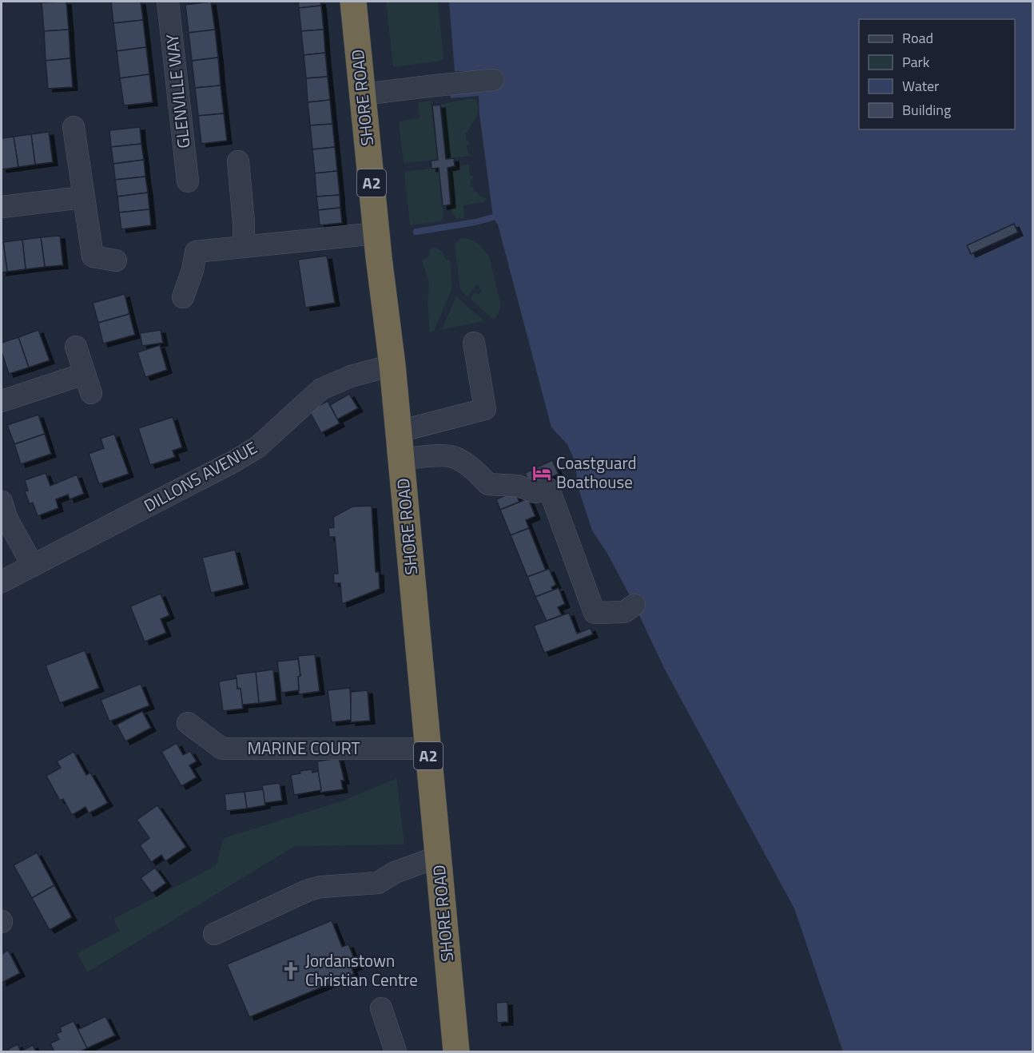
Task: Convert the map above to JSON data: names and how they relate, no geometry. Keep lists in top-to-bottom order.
{
  "streets": {
    "highway": ["SHORE ROAD", "A2"],
    "street": ["GLENVILLE WAY", "DILLONS AVENUE", "MARINE COURT"]
  },
  "crossings": [
    ["SHORE ROAD", "DILLONS AVENUE"],
    ["SHORE ROAD", "MARINE COURT"]
  ],
  "places": {
    "hotel": ["Coastguard Boathouse"],
    "church": ["Jordanstown Christian Centre"]
  },
  "legend": [
    "Road",
    "Park",
    "Water",
    "Building"
  ]
}
